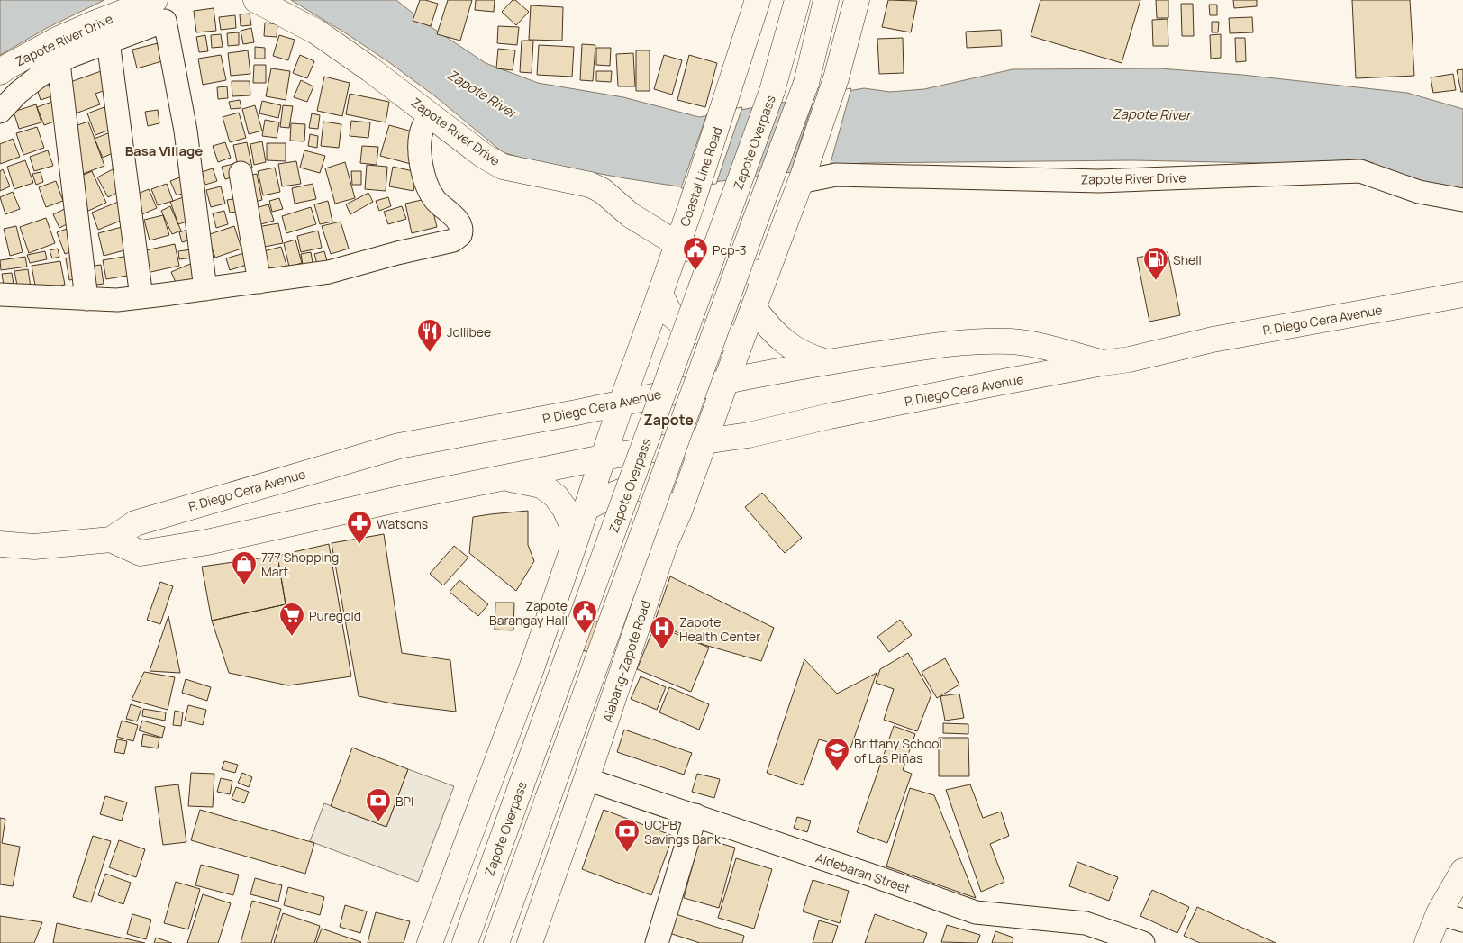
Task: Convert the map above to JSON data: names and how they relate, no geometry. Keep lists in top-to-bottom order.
{
  "streets": {
    "main road": [
      "Zapote River Drive",
      "Zapote Overpass",
      "Coastal Line Road",
      "P. Diego Cera Avenue",
      "Alabang-Zapote Road"
    ],
    "street": ["Aldebaran Street"]
  },
  "crossings": [
    ["Zapote River Drive", "Coastal Line Road"],
    ["Coastal Line Road", "P. Diego Cera Avenue"],
    ["P. Diego Cera Avenue", "Alabang-Zapote Road"],
    ["Alabang-Zapote Road", "Aldebaran Street"]
  ],
  "districts": ["Basa Village", "Zapote"],
  "water": ["Zapote River"],
  "places": {
    "public building": ["Pcp-3", "Zapote Barangay Hall"],
    "fuel station": ["Shell"],
    "restaurant": ["Jollibee"],
    "pharmacy": ["Watsons"],
    "shop": ["777 Shopping Mart"],
    "supermarket": ["Puregold"],
    "hospital": ["Zapote Health Center"],
    "school or university": ["Brittany School of Las Piñas"],
    "bank": ["BPI", "UCPB Savings Bank"]
  }
}
